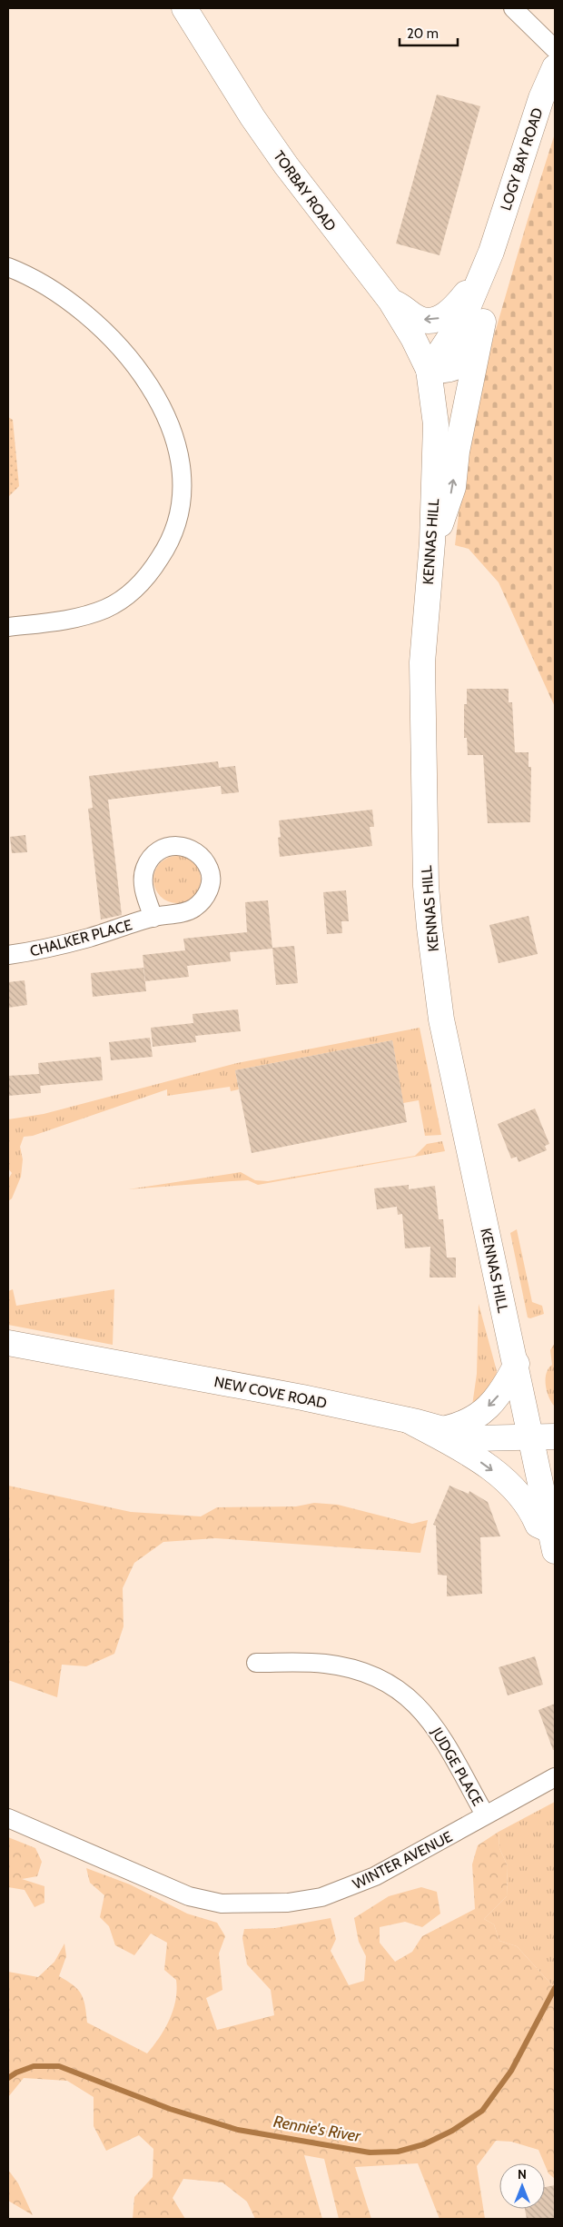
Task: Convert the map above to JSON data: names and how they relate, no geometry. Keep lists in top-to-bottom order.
{
  "streets": {
    "main road": [
      "LOGY BAY ROAD",
      "TORBAY ROAD",
      "KENNAS HILL",
      "NEW COVE ROAD"
    ],
    "street": ["CHALKER PLACE", "JUDGE PLACE", "WINTER AVENUE"]
  },
  "crossings": [
    ["LOGY BAY ROAD", "TORBAY ROAD"],
    ["LOGY BAY ROAD", "KENNAS HILL"],
    ["TORBAY ROAD", "KENNAS HILL"],
    ["KENNAS HILL", "NEW COVE ROAD"],
    ["JUDGE PLACE", "WINTER AVENUE"]
  ],
  "water": ["Rennie's River"],
  "scale_bar": "20 m",
  "north": "top"
}
